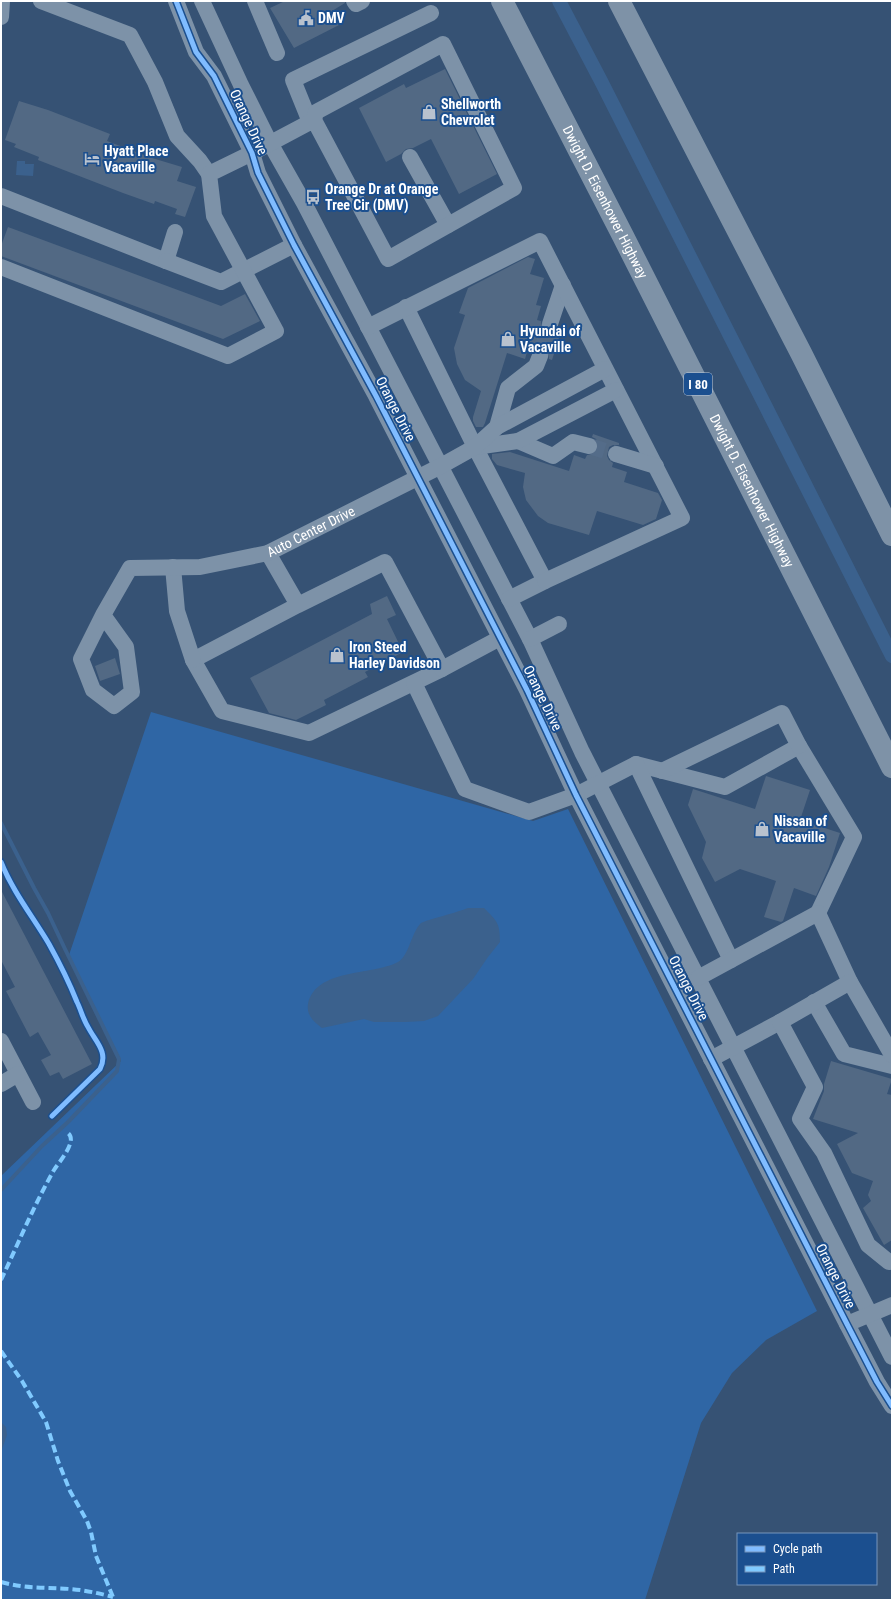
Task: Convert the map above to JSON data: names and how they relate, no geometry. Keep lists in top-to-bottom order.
{
  "streets": {
    "highway": ["Dwight D. Eisenhower Highway", "I 80"],
    "street": ["Orange Drive", "Auto Center Drive"]
  },
  "crossings": [
    ["Orange Drive", "Auto Center Drive"]
  ],
  "places": {
    "public building": ["DMV"],
    "shop": [
      "Shellworth Chevrolet",
      "Hyundai of Vacaville",
      "Iron Steed Harley Davidson",
      "Nissan of Vacaville"
    ],
    "hotel": ["Hyatt Place Vacaville"],
    "bus stop": ["Orange Dr at Orange Tree Cir (DMV)"]
  },
  "legend": ["Cycle path", "Path"]
}
